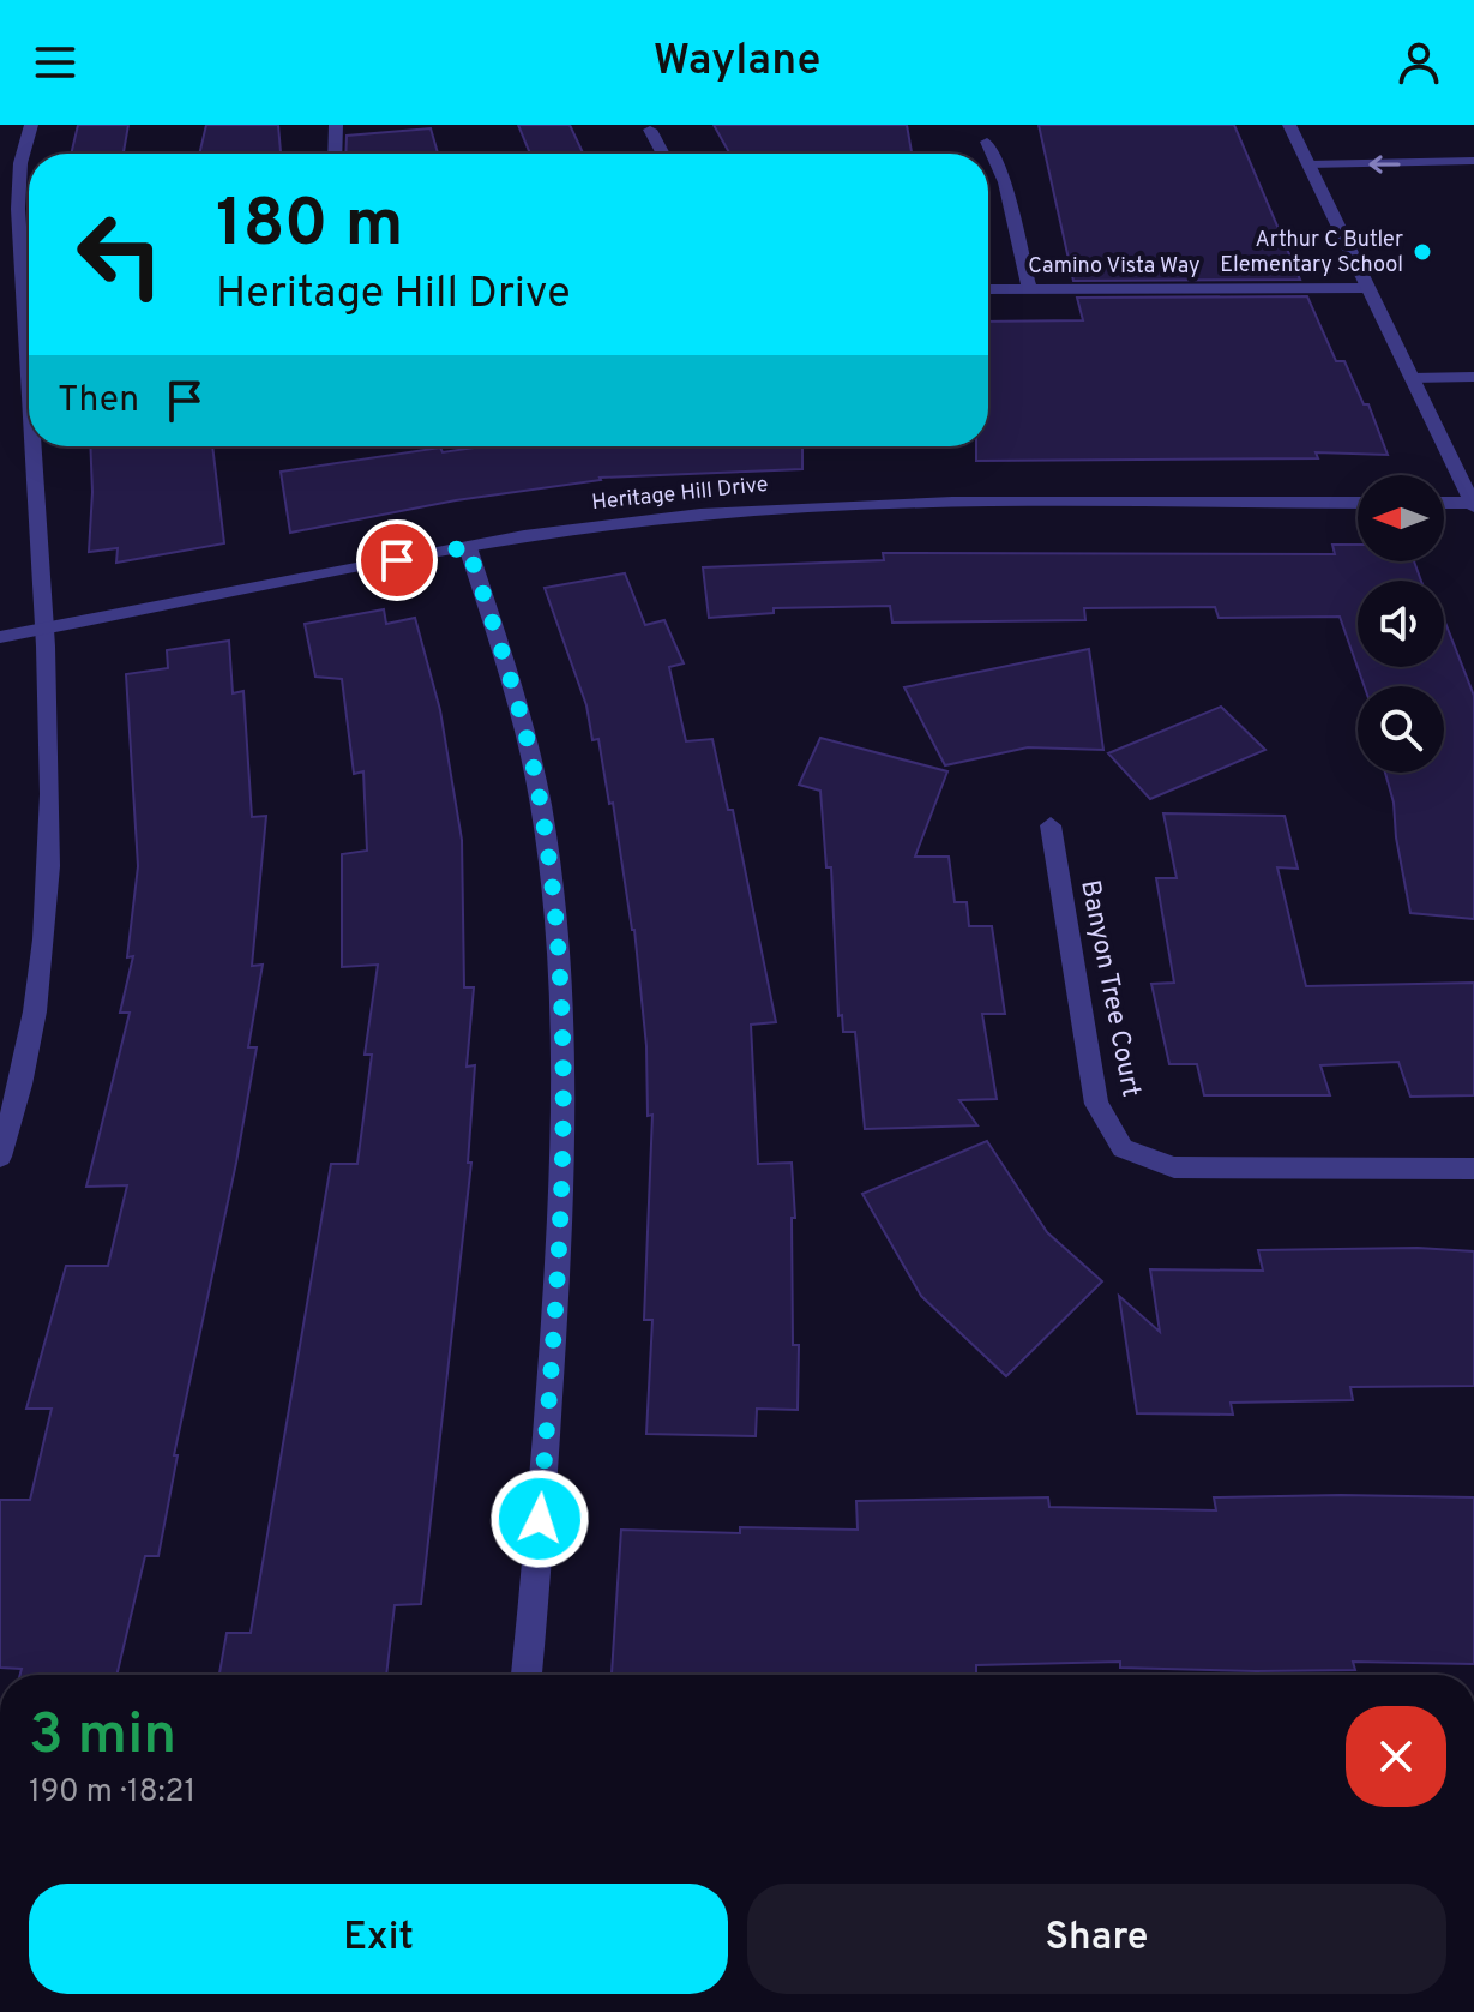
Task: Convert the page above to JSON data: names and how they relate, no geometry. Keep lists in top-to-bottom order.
{
  "streets": {
    "street": ["Camino Vista Way", "Heritage Hill Drive", "Banyon Tree Court"]
  },
  "places": ["Arthur C Butler Elementary School"],
  "north": "left",
  "page": {
    "header": "Waylane",
    "turn": ["180 m", "Heritage Hill Drive"],
    "then": "Then",
    "heading": ["3 min", "190 m · 18:21"],
    "buttons": ["Exit", "Share"]
  }
}
